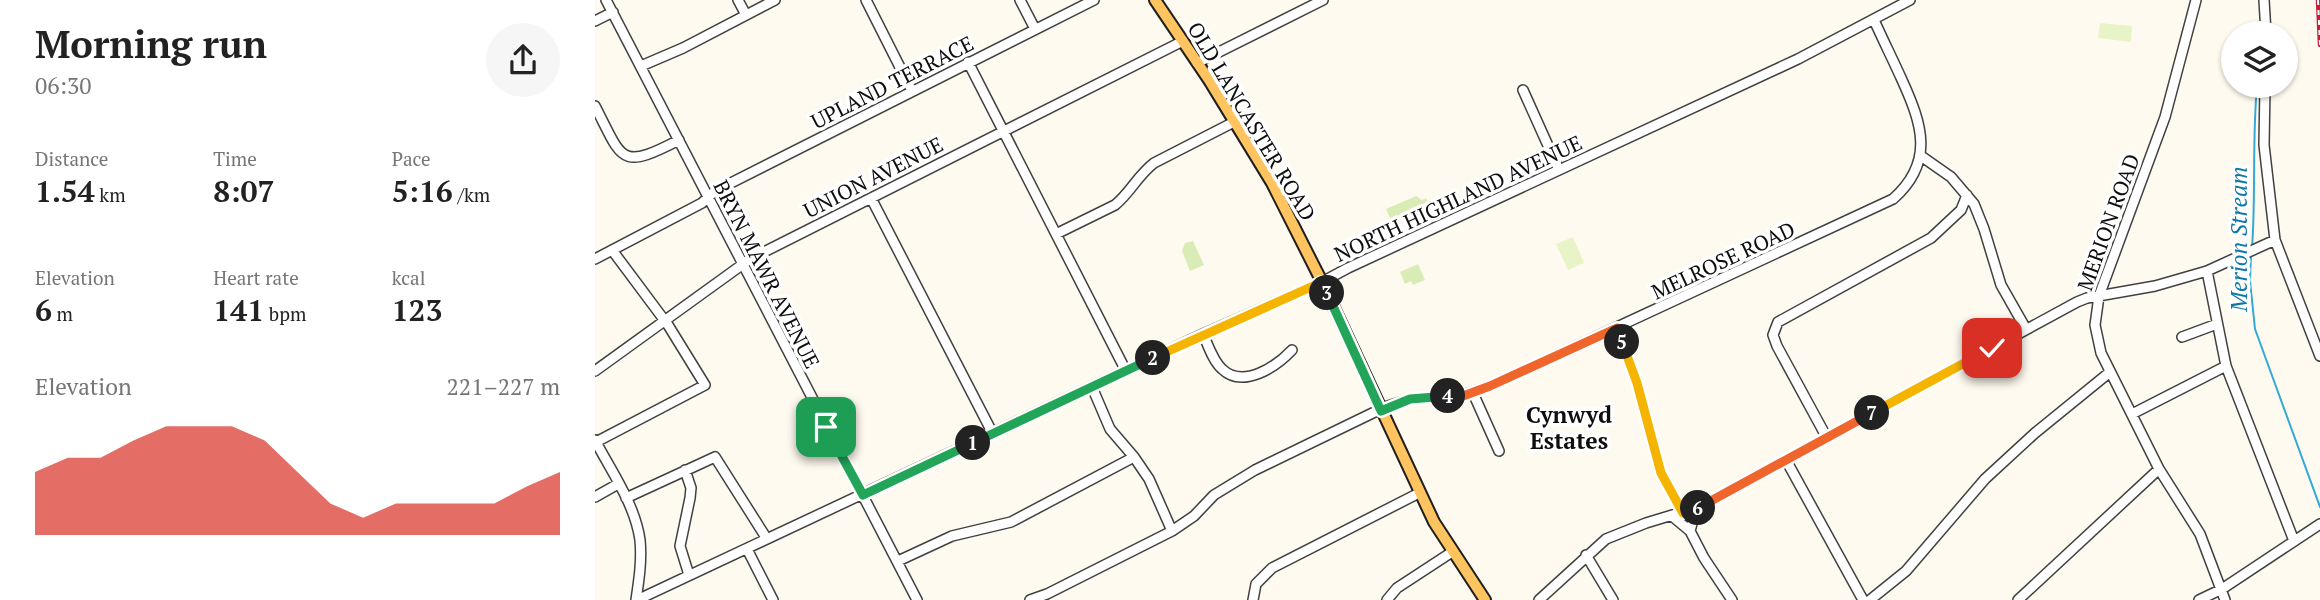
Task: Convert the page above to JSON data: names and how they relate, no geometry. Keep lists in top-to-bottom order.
{
  "streets": {
    "main road": ["OLD LANCASTER ROAD"],
    "street": [
      "UPLAND TERRACE",
      "UNION AVENUE",
      "NORTH HIGHLAND AVENUE",
      "MERION ROAD",
      "MELROSE ROAD",
      "BRYN MAWR AVENUE"
    ]
  },
  "crossings": [
    ["UPLAND TERRACE", "BRYN MAWR AVENUE"],
    ["OLD LANCASTER ROAD", "UNION AVENUE"],
    ["OLD LANCASTER ROAD", "NORTH HIGHLAND AVENUE"],
    ["OLD LANCASTER ROAD", "MELROSE ROAD"],
    ["UNION AVENUE", "BRYN MAWR AVENUE"],
    ["NORTH HIGHLAND AVENUE", "BRYN MAWR AVENUE"]
  ],
  "districts": ["Cynwyd Estates"],
  "water": ["Merion Stream"],
  "page": {
    "heading": ["Morning run", "06:30"],
    "stats": [
      ["Distance", "1.54 km"],
      ["Time", "8:07"],
      ["Pace", "5:16 /km"],
      ["Elevation", "6 m"],
      ["Heart rate", "141 bpm"],
      ["kcal", "123"]
    ],
    "pins": [
      "3",
      "5",
      "2",
      "4",
      "7",
      "1",
      "6"
    ],
    "chart": ["Elevation", "221–227 m"]
  }
}
